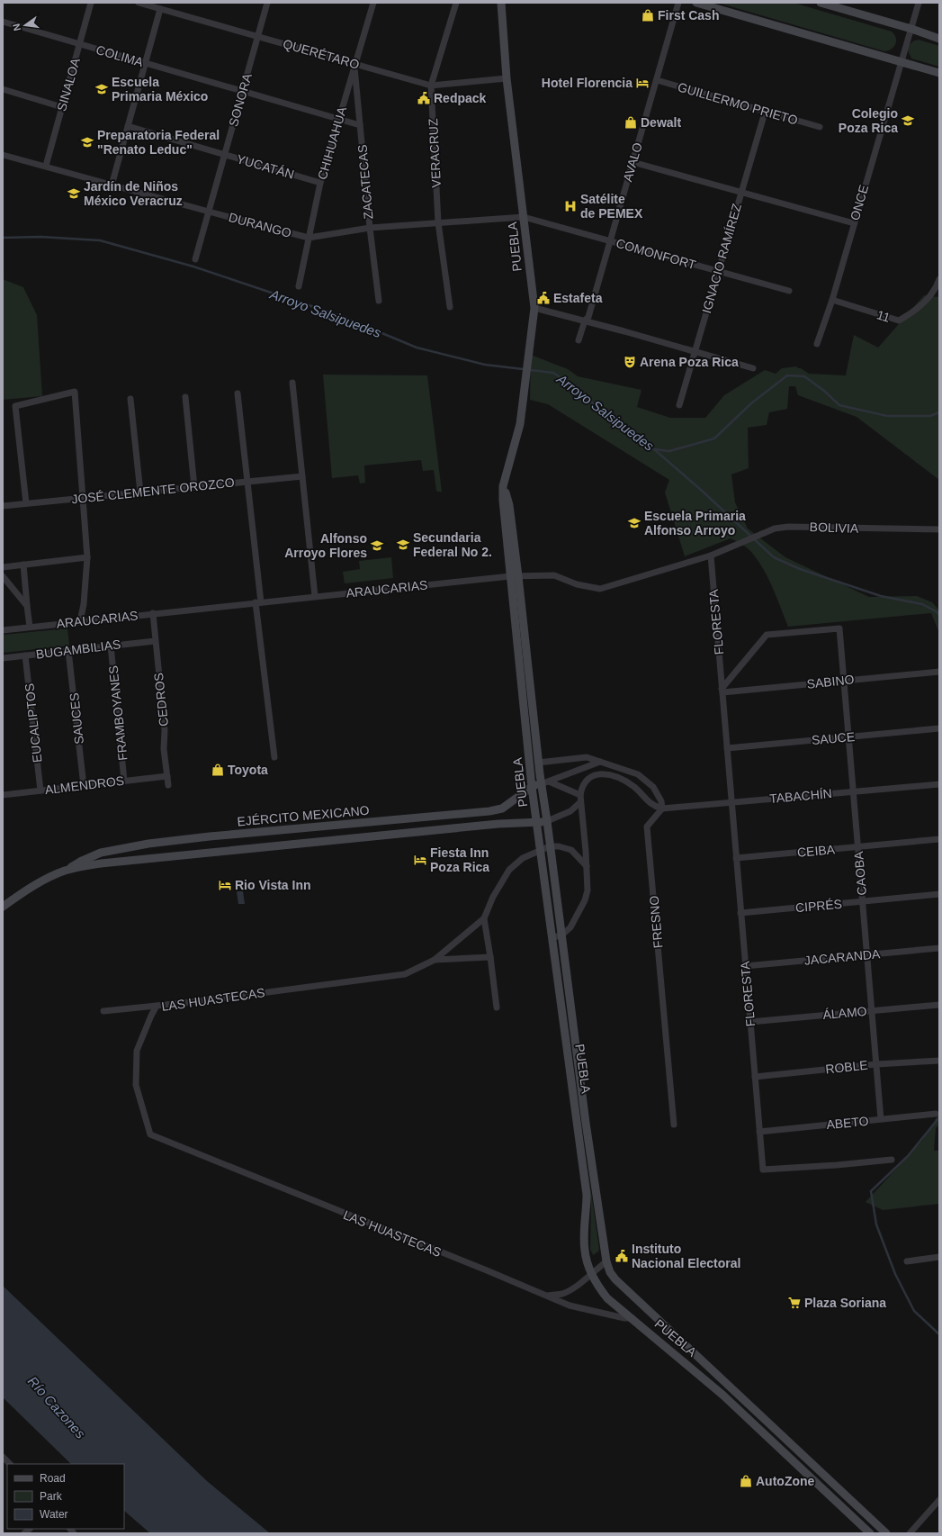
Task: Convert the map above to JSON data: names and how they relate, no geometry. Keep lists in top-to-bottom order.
{
  "streets": {
    "main road": ["PUEBLA", "EJÉRCITO MEXICANO"],
    "street": [
      "QUERÉTARO",
      "COLIMA",
      "SINALOA",
      "SONORA",
      "GUILLERMO PRIETO",
      "CHIHUAHUA",
      "VERACRUZ",
      "AVALO",
      "YUCATÁN",
      "ZACATECAS",
      "ONCE",
      "DURANGO",
      "COMONFORT",
      "IGNACIO RAMÍREZ",
      "11",
      "JOSÉ CLEMENTE OROZCO",
      "BOLIVIA",
      "ARAUCARIAS",
      "FLORESTA",
      "BUGAMBILIAS",
      "SABINO",
      "CEDROS",
      "FRAMBOYANES",
      "SAUCES",
      "EUCALIPTOS",
      "SAUCE",
      "ALMENDROS",
      "TABACHÍN",
      "CEIBA",
      "CAOBA",
      "CIPRÉS",
      "FRESNO",
      "JACARANDA",
      "LAS HUASTECAS",
      "ÁLAMO",
      "ROBLE",
      "ABETO"
    ]
  },
  "crossings": [
    ["QUERÉTARO", "SONORA"],
    ["QUERÉTARO", "CHIHUAHUA"],
    ["QUERÉTARO", "VERACRUZ"],
    ["QUERÉTARO", "ZACATECAS"],
    ["QUERÉTARO", "PUEBLA"],
    ["COLIMA", "SINALOA"],
    ["COLIMA", "SONORA"],
    ["COLIMA", "CHIHUAHUA"],
    ["COLIMA", "ZACATECAS"],
    ["SINALOA", "DURANGO"],
    ["SONORA", "YUCATÁN"],
    ["SONORA", "DURANGO"],
    ["GUILLERMO PRIETO", "AVALO"],
    ["GUILLERMO PRIETO", "IGNACIO RAMÍREZ"],
    ["CHIHUAHUA", "YUCATÁN"],
    ["CHIHUAHUA", "ZACATECAS"],
    ["CHIHUAHUA", "DURANGO"],
    ["VERACRUZ", "DURANGO"],
    ["AVALO", "COMONFORT"],
    ["ZACATECAS", "DURANGO"],
    ["ONCE", "11"],
    ["DURANGO", "PUEBLA"],
    ["DURANGO", "COMONFORT"],
    ["PUEBLA", "COMONFORT"],
    ["PUEBLA", "ARAUCARIAS"],
    ["PUEBLA", "EJÉRCITO MEXICANO"],
    ["PUEBLA", "LAS HUASTECAS"],
    ["COMONFORT", "IGNACIO RAMÍREZ"],
    ["BOLIVIA", "ARAUCARIAS"],
    ["BOLIVIA", "FLORESTA"],
    ["ARAUCARIAS", "FLORESTA"],
    ["ARAUCARIAS", "CEDROS"],
    ["FLORESTA", "SABINO"],
    ["FLORESTA", "SAUCE"],
    ["FLORESTA", "TABACHÍN"],
    ["FLORESTA", "CEIBA"],
    ["FLORESTA", "CAOBA"],
    ["FLORESTA", "CIPRÉS"],
    ["FLORESTA", "JACARANDA"],
    ["FLORESTA", "ÁLAMO"],
    ["FLORESTA", "ROBLE"],
    ["FLORESTA", "ABETO"],
    ["BUGAMBILIAS", "CEDROS"],
    ["BUGAMBILIAS", "FRAMBOYANES"],
    ["BUGAMBILIAS", "SAUCES"],
    ["BUGAMBILIAS", "EUCALIPTOS"],
    ["SABINO", "CAOBA"],
    ["CEDROS", "ALMENDROS"],
    ["FRAMBOYANES", "ALMENDROS"],
    ["SAUCES", "ALMENDROS"],
    ["EUCALIPTOS", "ALMENDROS"],
    ["SAUCE", "CAOBA"],
    ["TABACHÍN", "CAOBA"],
    ["TABACHÍN", "FRESNO"],
    ["CEIBA", "CAOBA"],
    ["CAOBA", "CIPRÉS"],
    ["CAOBA", "JACARANDA"],
    ["CAOBA", "ÁLAMO"],
    ["CAOBA", "ROBLE"],
    ["CAOBA", "ABETO"]
  ],
  "water": ["Arroyo Salsipuedes", "Río Cazones"],
  "places": {
    "shop": [
      "First Cash",
      "Dewalt",
      "Toyota",
      "AutoZone"
    ],
    "hotel": ["Hotel Florencia", "Fiesta Inn Poza Rica", "Rio Vista Inn"],
    "school or university": [
      "Escuela Primaria México",
      "Colegio Poza Rica",
      "Preparatoria Federal \"Renato Leduc\"",
      "Jardín de Niños México Veracruz",
      "Escuela Primaria Alfonso Arroyo",
      "Secundaria Federal No 2.",
      "Alfonso Arroyo Flores"
    ],
    "public building": ["Redpack", "Estafeta", "Instituto Nacional Electoral"],
    "hospital": ["Satélite de PEMEX"],
    "theatre": ["Arena Poza Rica"],
    "supermarket": ["Plaza Soriana"]
  },
  "legend": ["Road", "Park", "Water"],
  "north": "left"
}
